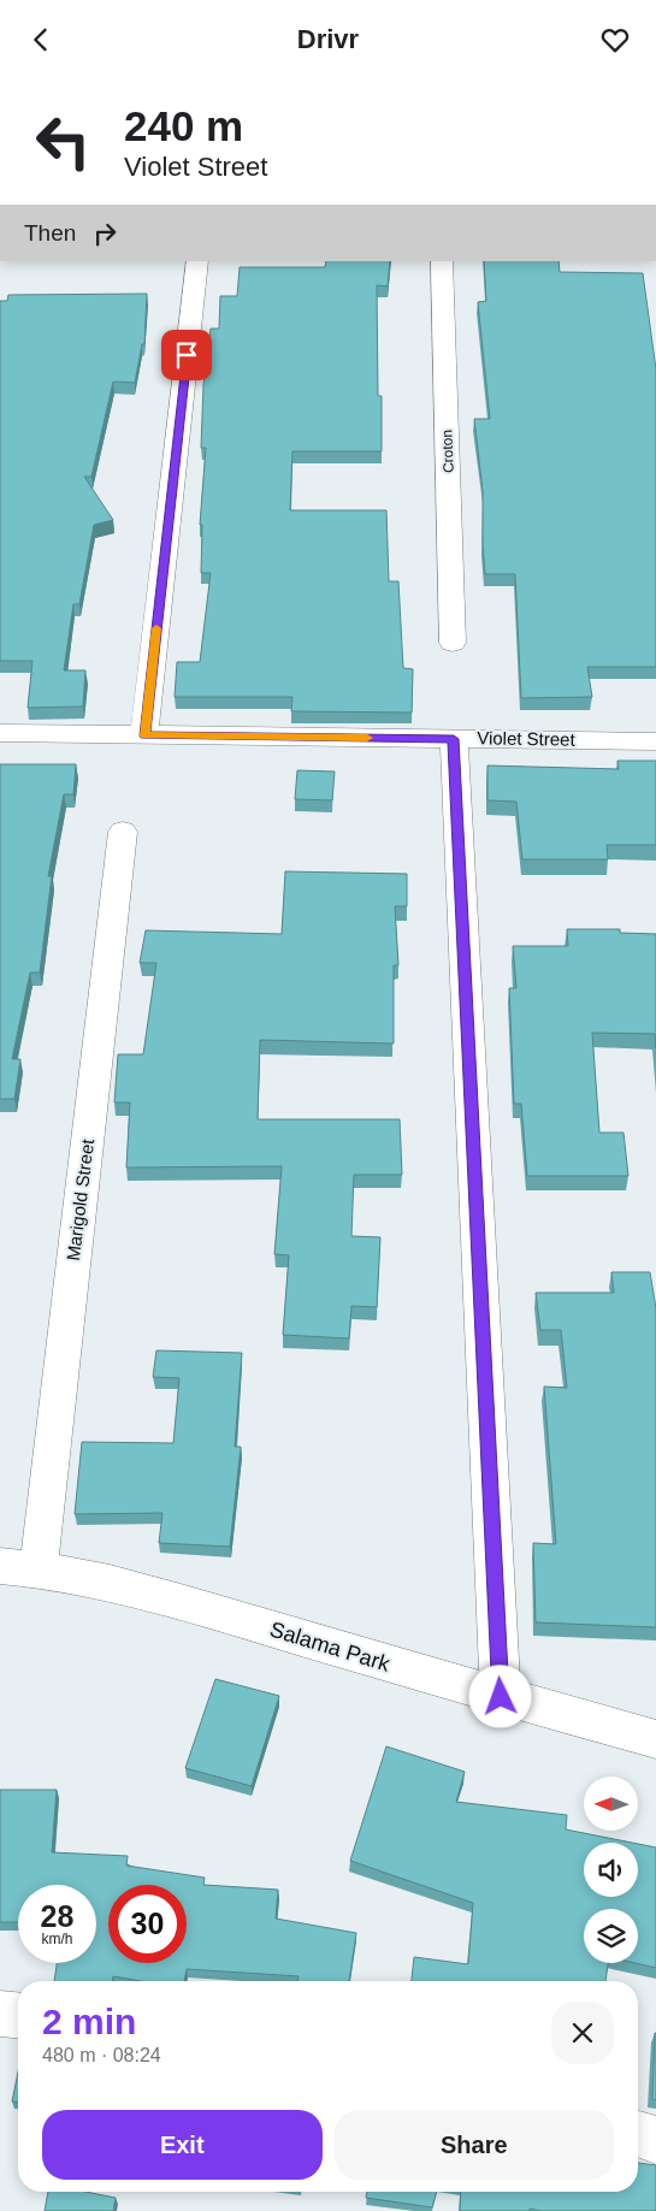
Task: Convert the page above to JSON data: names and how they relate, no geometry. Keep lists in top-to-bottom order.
{
  "streets": {
    "street": [
      "Croton",
      "Violet Street",
      "Marigold Street",
      "Salama Park"
    ]
  },
  "crossings": [
    ["Marigold Street", "Salama Park"]
  ],
  "north": "left",
  "page": {
    "header": "Drivr",
    "turn": ["240 m", "Violet Street"],
    "then": "Then",
    "speed": "28 km/h",
    "limit": "30",
    "heading": ["2 min", "480 m · 08:24"],
    "buttons": ["Exit", "Share"]
  }
}
